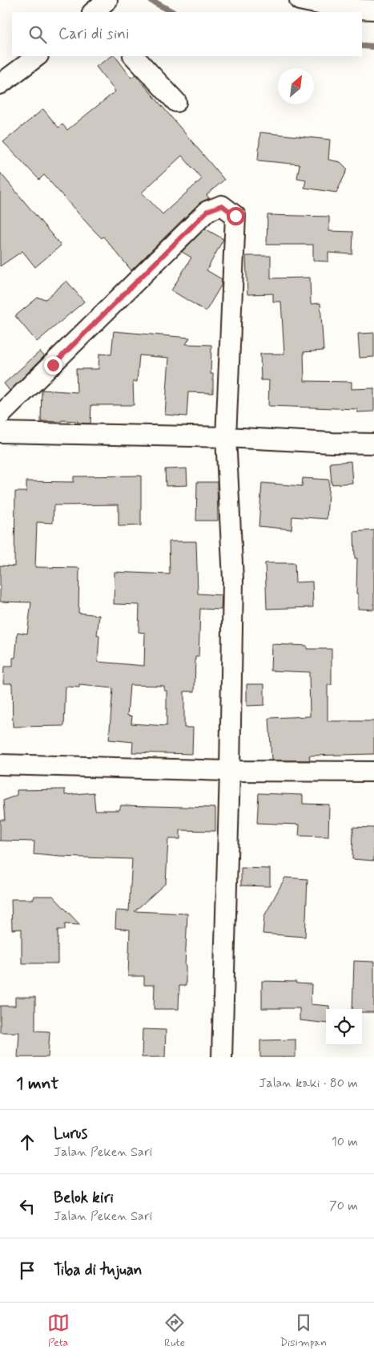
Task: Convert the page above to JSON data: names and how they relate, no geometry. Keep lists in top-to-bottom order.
{
  "north": "top right",
  "page": {
    "search": "Cari di sini",
    "heading": ["1 mnt", "Jalan kaki · 80 m"],
    "list": [
      ["Lurus", "Jalan Peken Sari", "10 m"],
      ["Belok kiri", "Jalan Peken Sari", "70 m"],
      "Tiba di tujuan"
    ],
    "nav": ["Peta", "Rute", "Disimpan"]
  }
}
